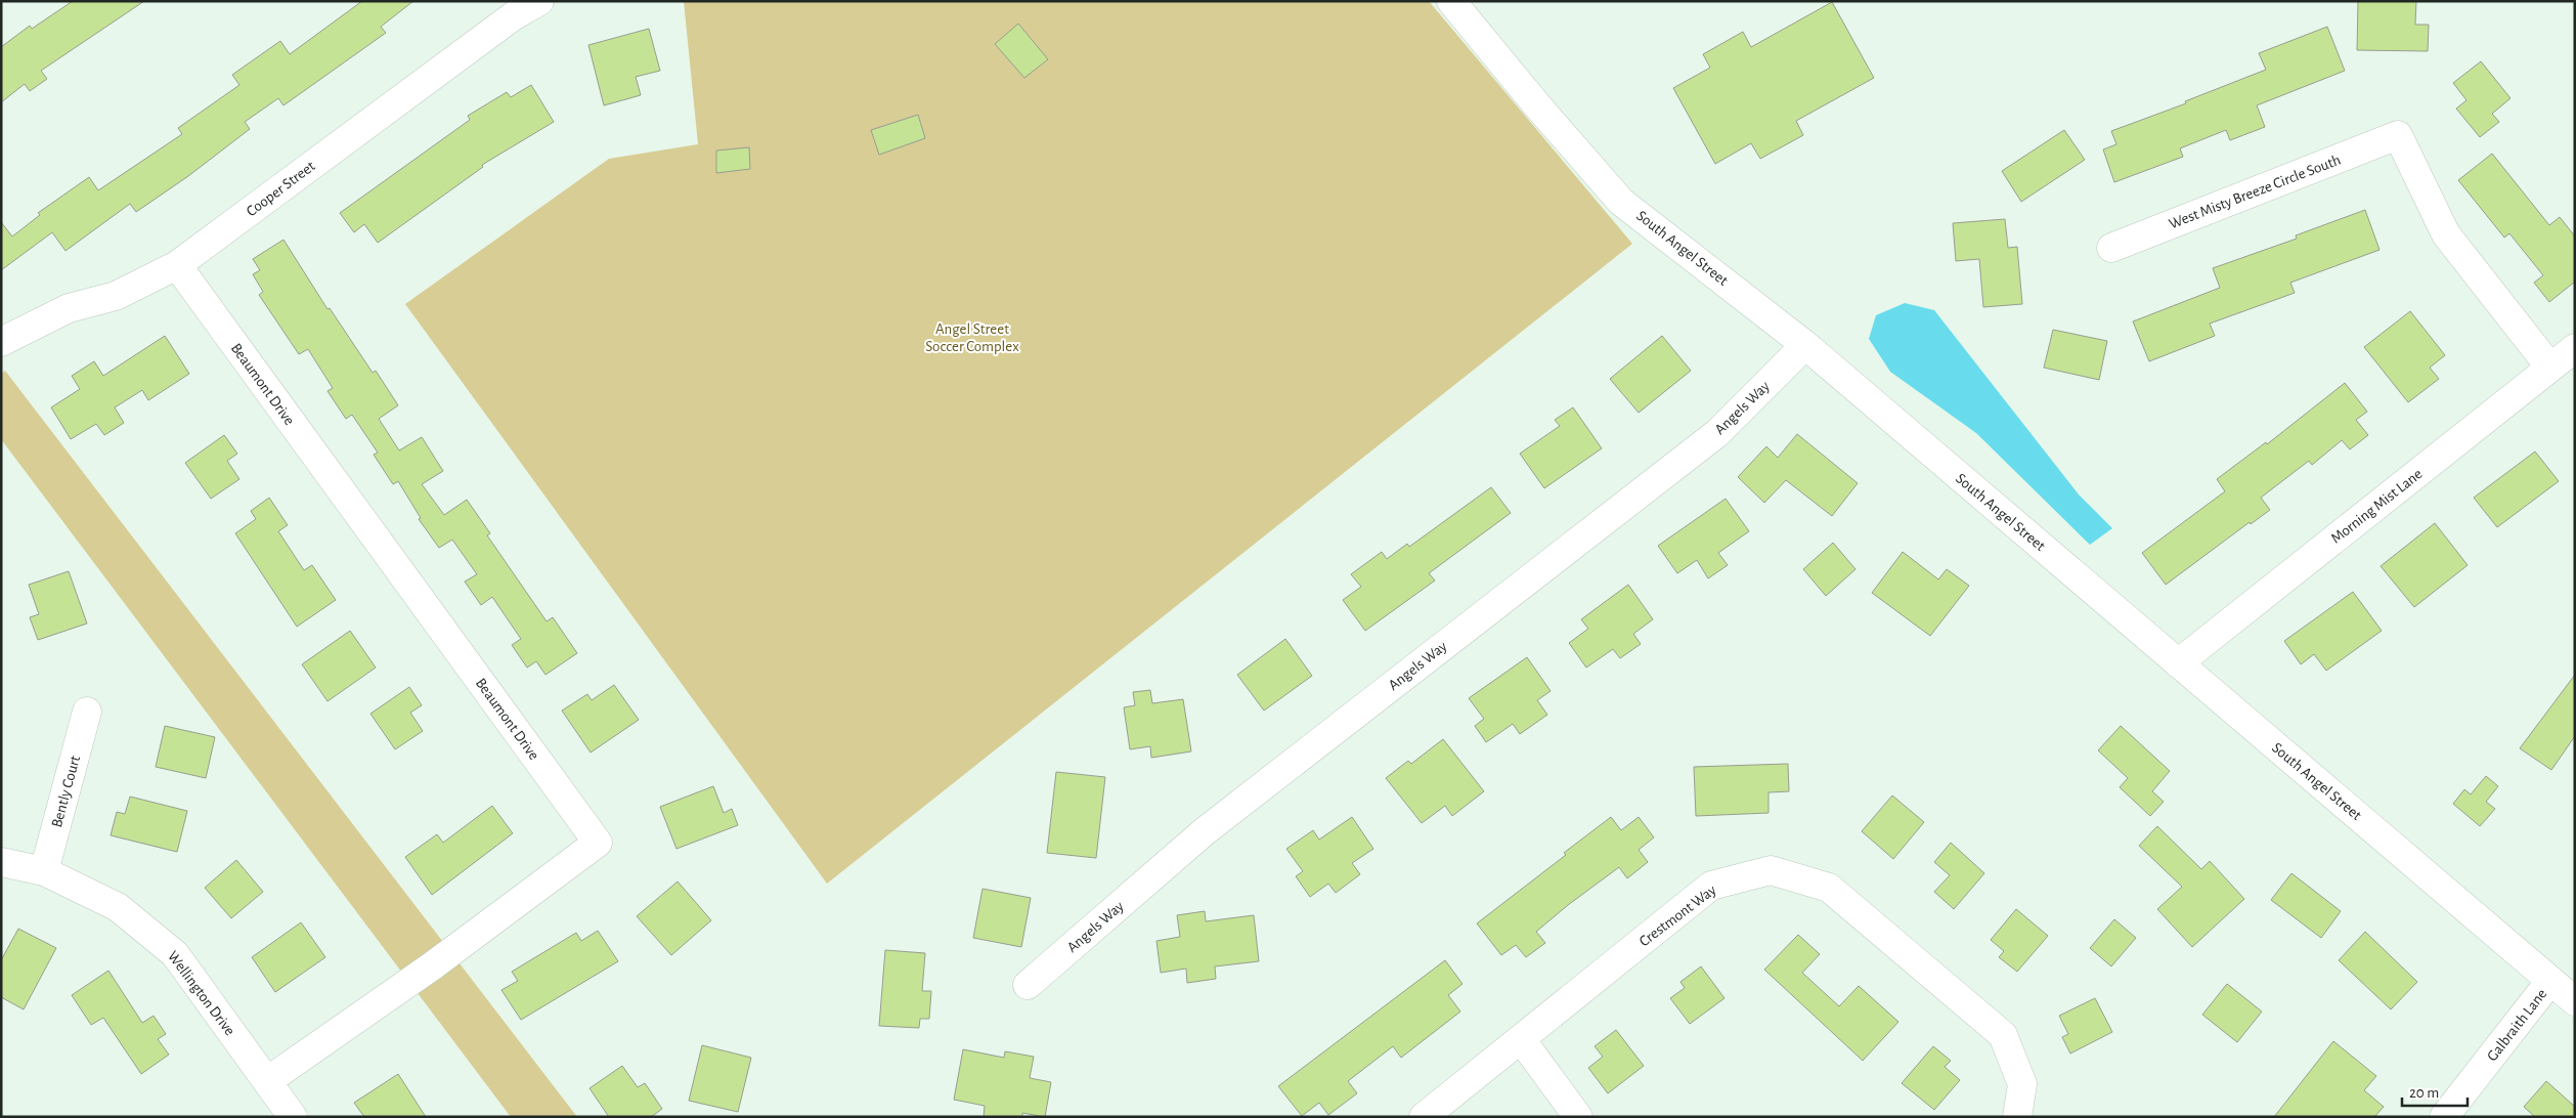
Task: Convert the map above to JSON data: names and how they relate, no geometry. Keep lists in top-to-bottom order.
{
  "streets": {
    "street": [
      "Cooper Street",
      "West Misty Breeze Circle South",
      "South Angel Street",
      "Beaumont Drive",
      "Angels Way",
      "Morning Mist Lane",
      "Bently Court",
      "Crestmont Way",
      "Wellington Drive",
      "Galbraith Lane"
    ]
  },
  "crossings": [
    ["Cooper Street", "Beaumont Drive"],
    ["West Misty Breeze Circle South", "Morning Mist Lane"],
    ["South Angel Street", "Angels Way"],
    ["South Angel Street", "Morning Mist Lane"],
    ["South Angel Street", "Galbraith Lane"],
    ["Beaumont Drive", "Wellington Drive"],
    ["Bently Court", "Wellington Drive"]
  ],
  "parks": ["Angel Street Soccer Complex"],
  "scale_bar": "20 m"
}
